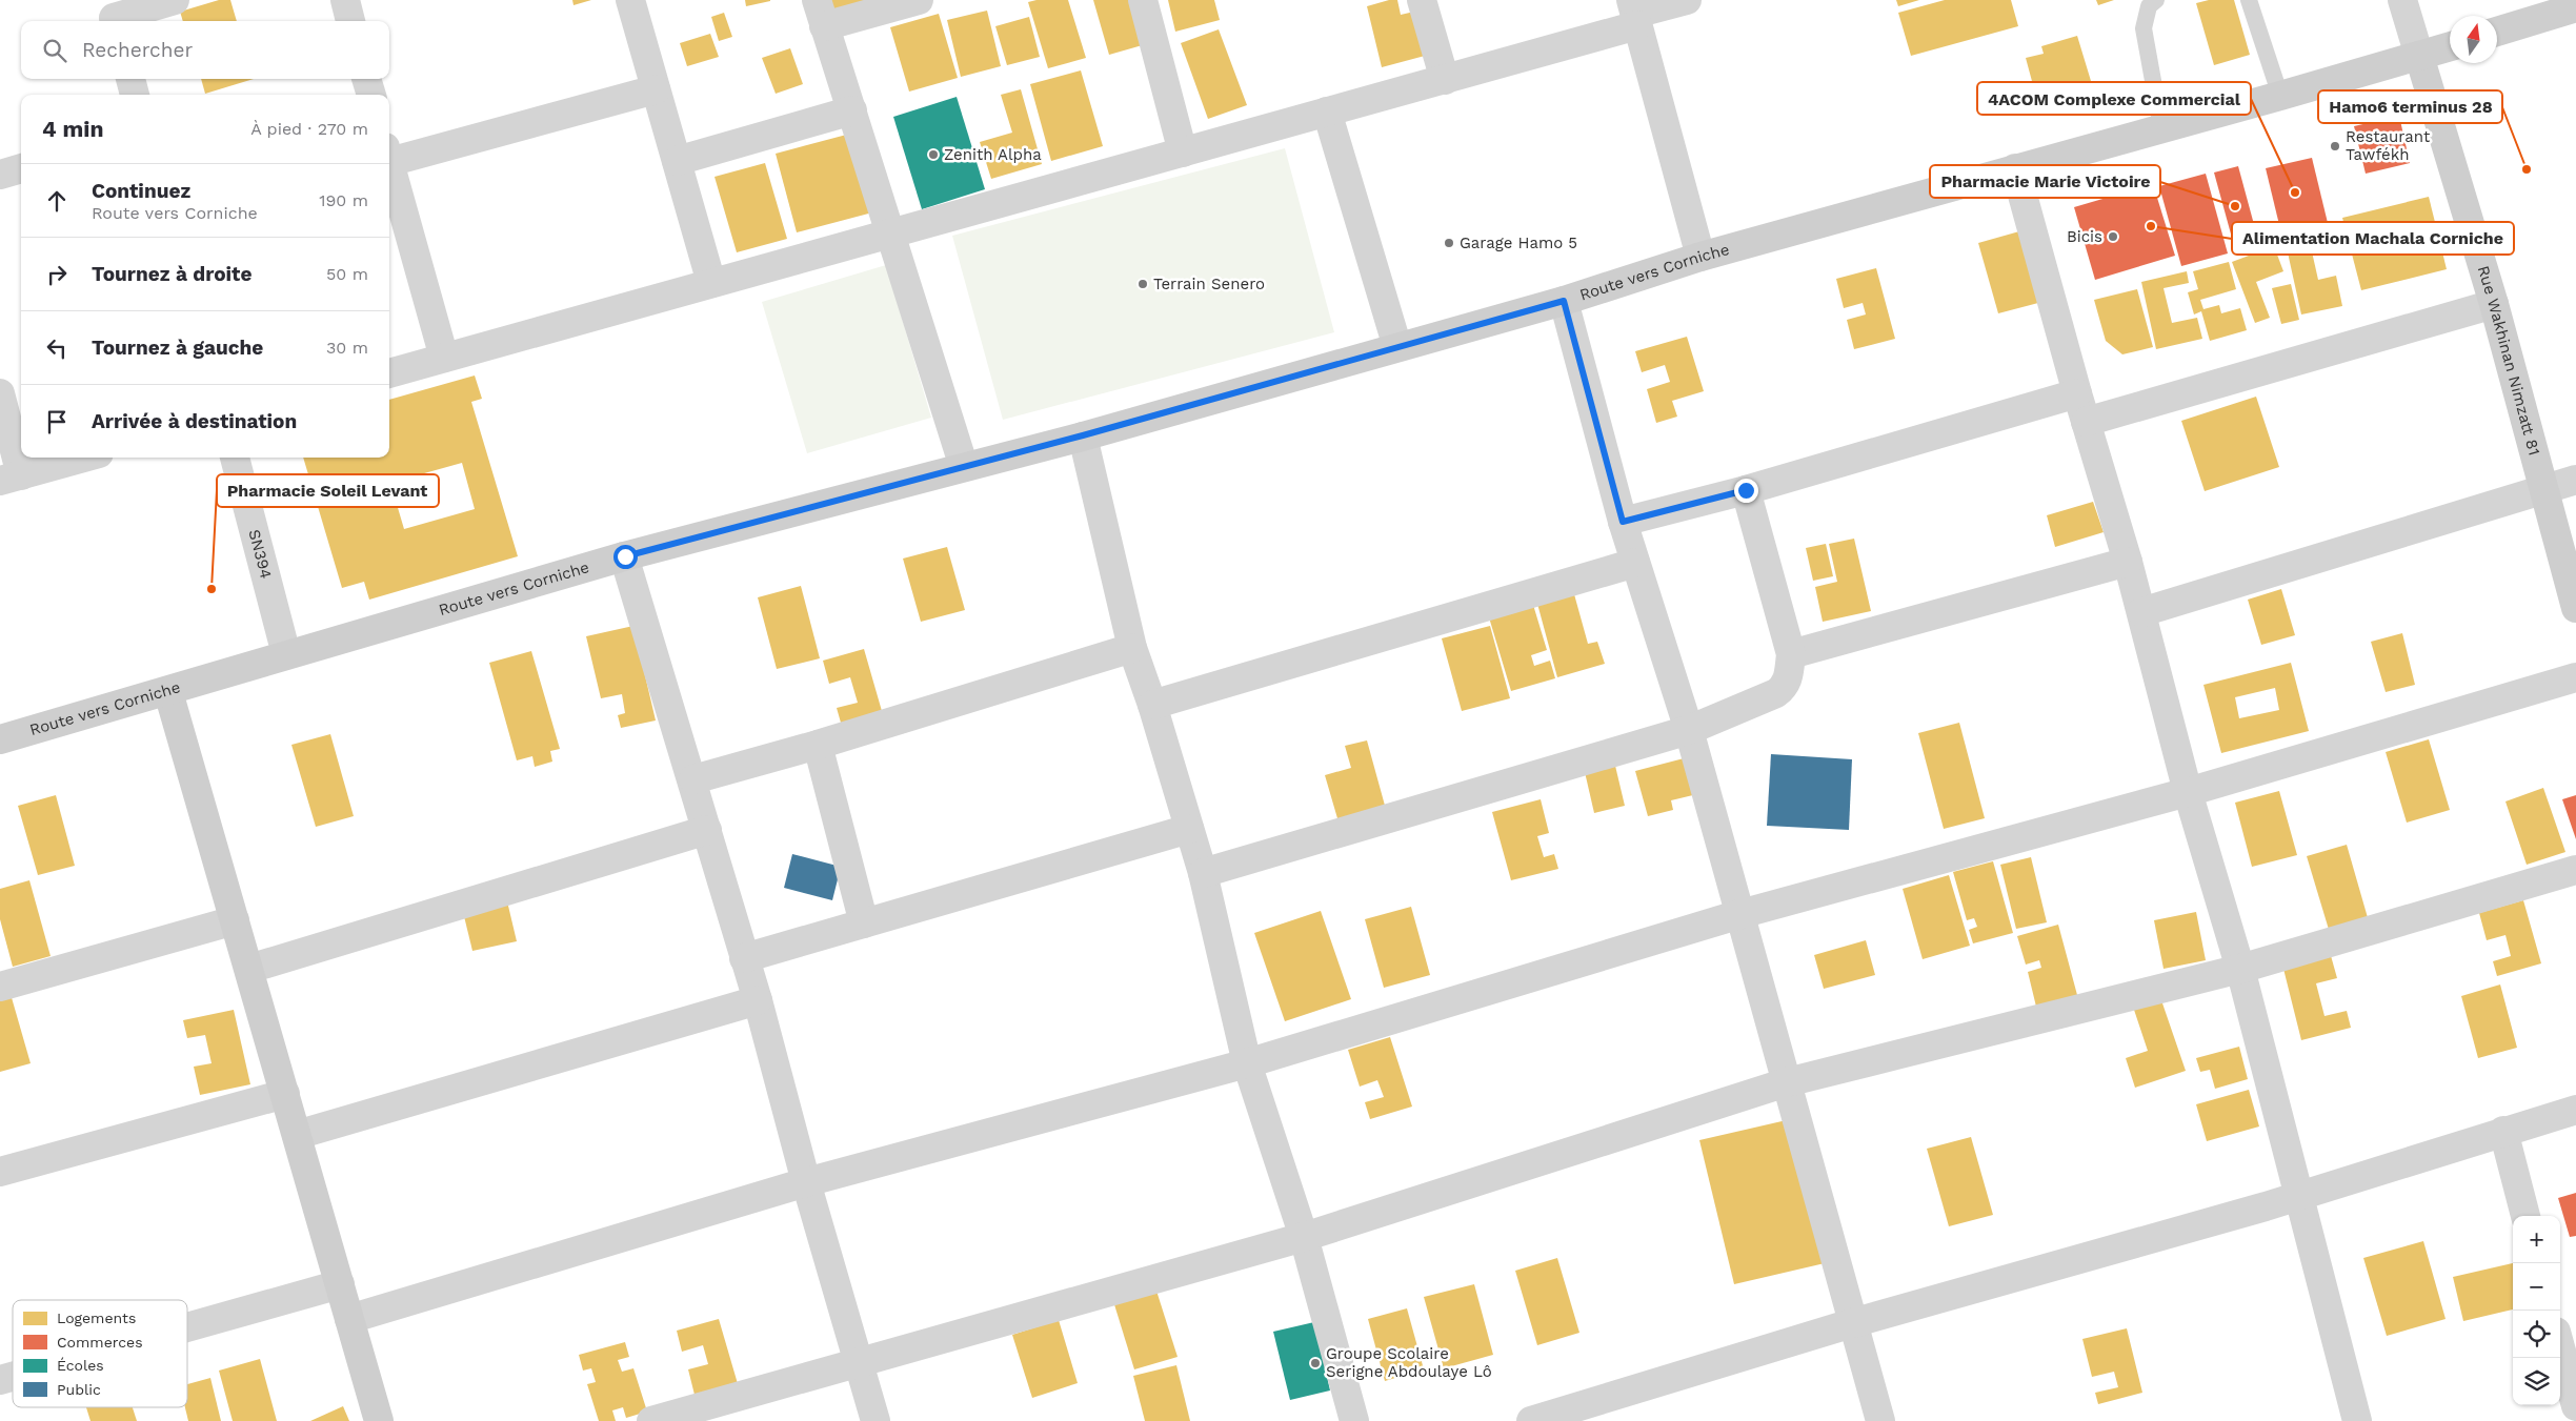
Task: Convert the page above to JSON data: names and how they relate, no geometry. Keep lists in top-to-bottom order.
{
  "streets": {
    "main road": ["Route vers Corniche", "Rue Wakhinan Nimzatt 81"],
    "street": ["SN394"]
  },
  "crossings": [
    ["Route vers Corniche", "Rue Wakhinan Nimzatt 81"],
    ["Route vers Corniche", "SN394"]
  ],
  "places": [
    "Restaurant Tawfékh",
    "Zenith Alpha",
    "Hamo6 terminus 28",
    "4ACOM Complexe Commercial",
    "Pharmacie Marie Victoire",
    "Alimentation Machala Corniche",
    "Bicis",
    "Garage Hamo 5",
    "Terrain Senero",
    "Pharmacie Soleil Levant",
    "Groupe Scolaire Serigne Abdoulaye Lô"
  ],
  "legend": [
    "Logements",
    "Commerces",
    "Écoles",
    "Public"
  ],
  "north": "top",
  "page": {
    "search": "Rechercher",
    "heading": ["4 min", "À pied · 270 m"],
    "list": [
      ["Continuez", "Route vers Corniche", "190 m"],
      ["Tournez à droite", "50 m"],
      ["Tournez à gauche", "30 m"],
      "Arrivée à destination"
    ],
    "map_buttons": ["+", "−"]
  }
}
